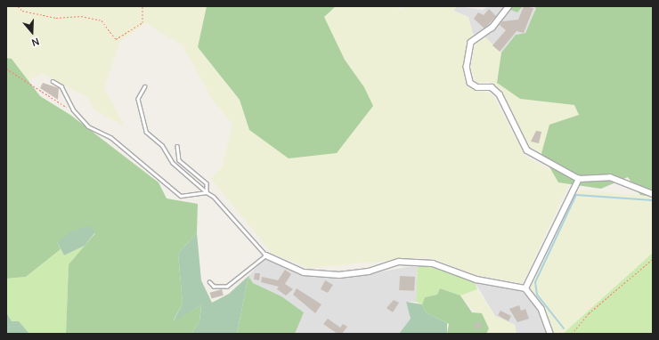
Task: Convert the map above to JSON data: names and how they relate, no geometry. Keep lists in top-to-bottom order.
{
  "north": "bottom"
}
